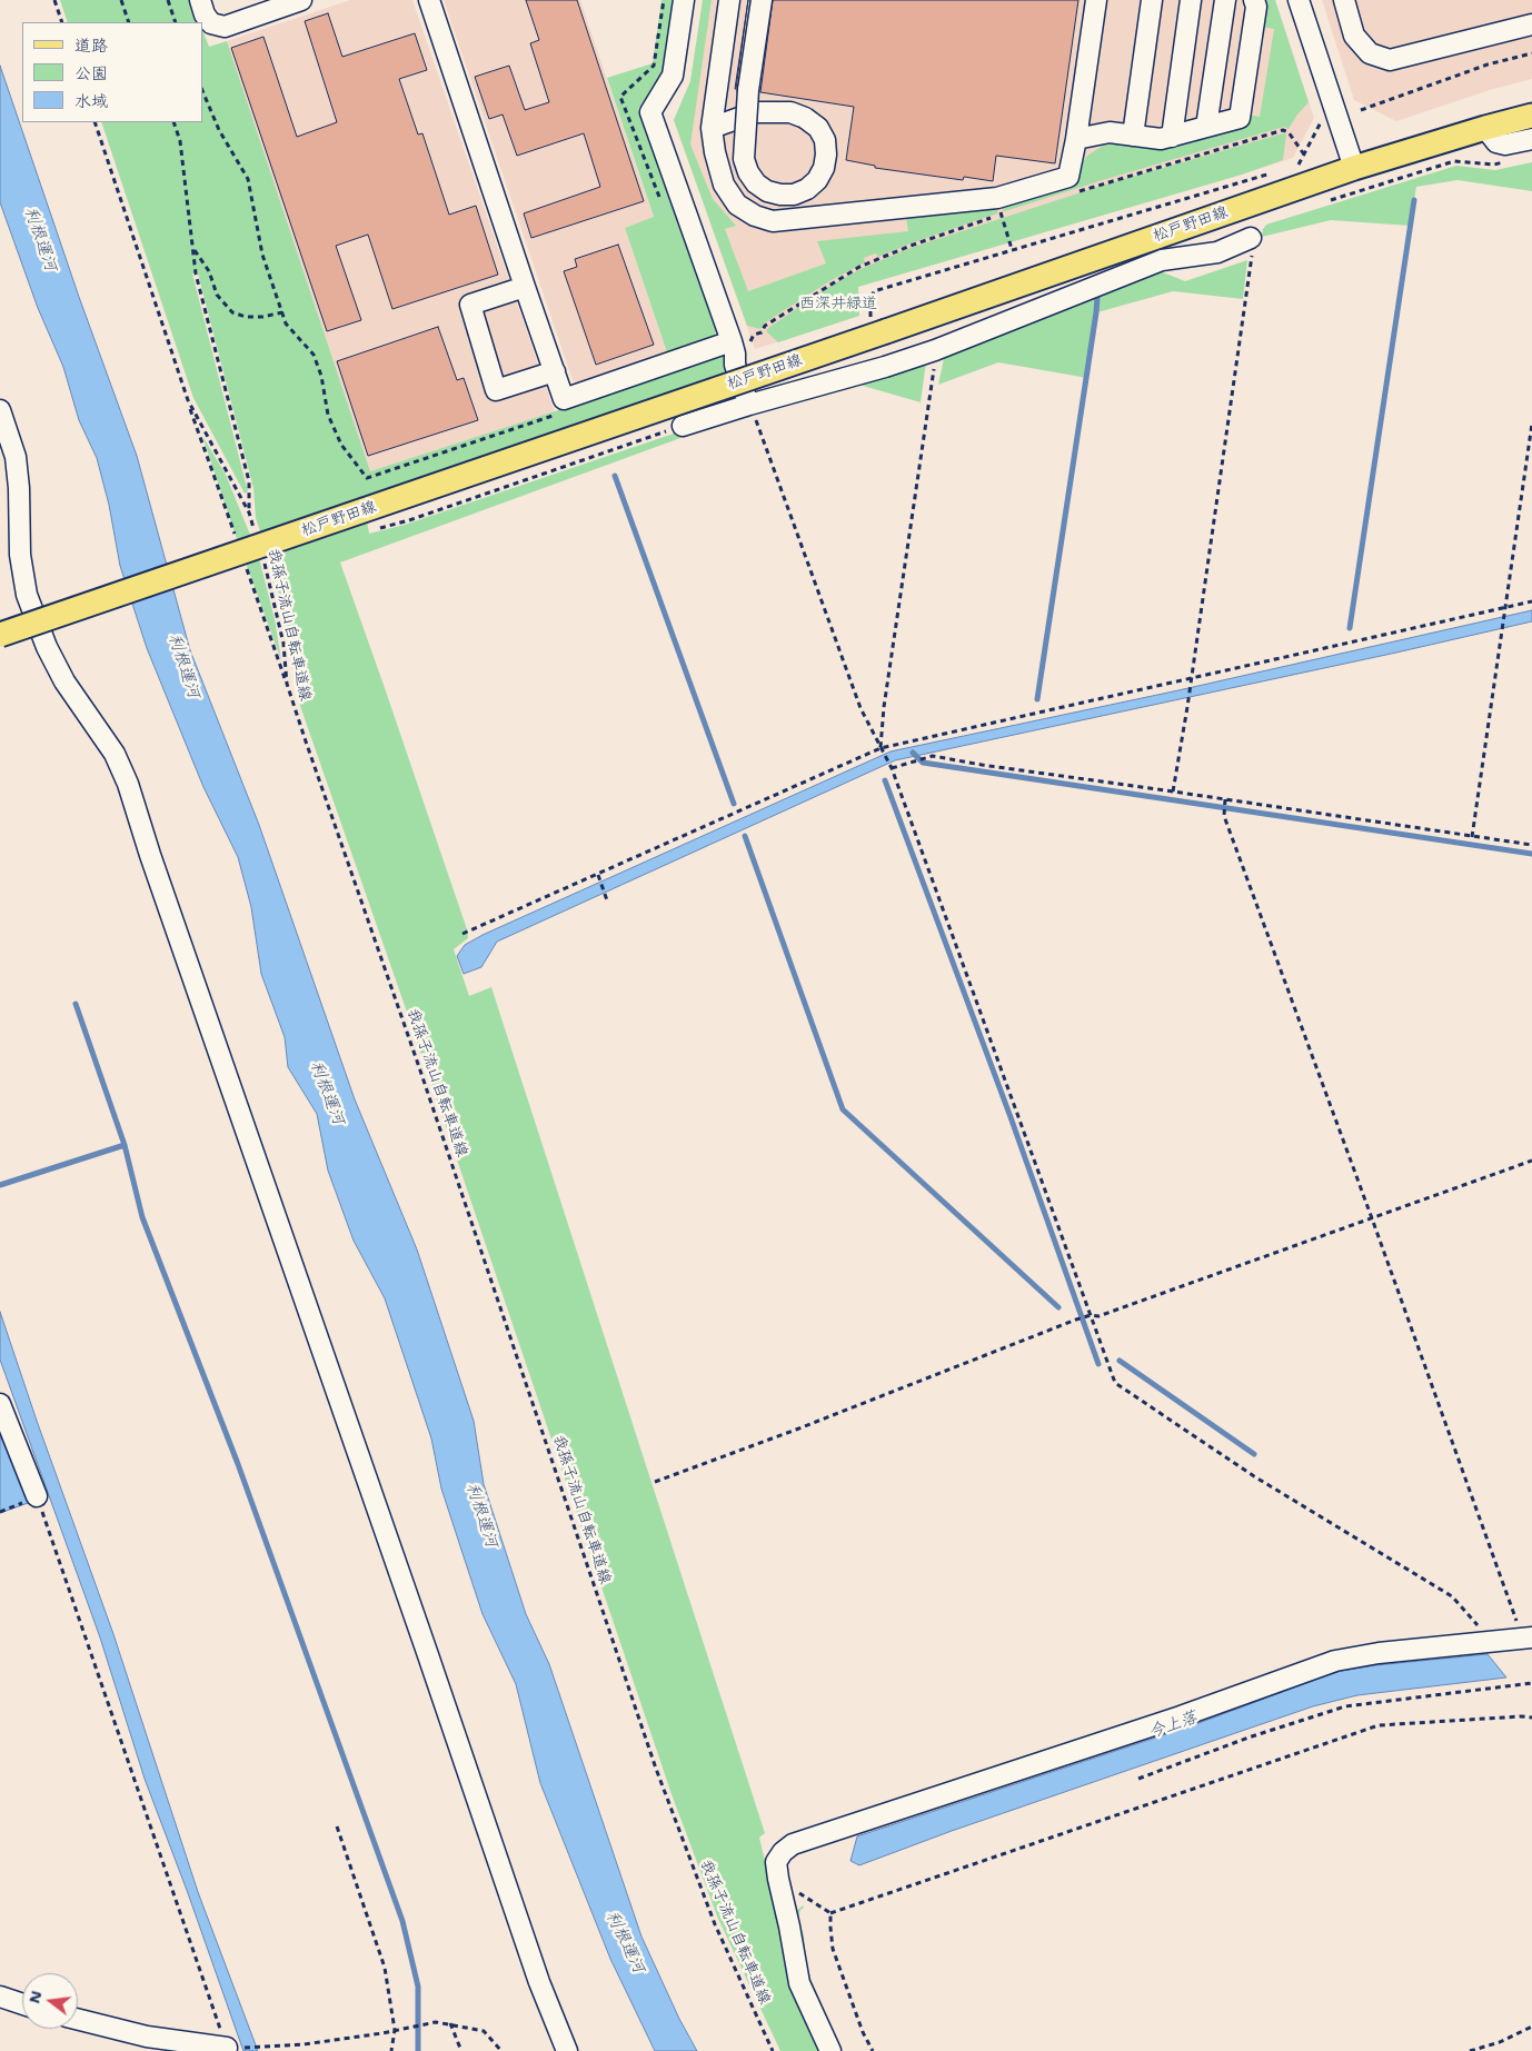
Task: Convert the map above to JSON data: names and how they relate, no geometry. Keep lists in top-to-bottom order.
{
  "streets": {
    "main road": ["松戸野田線"],
    "path": ["我孫子流山自転車道線"]
  },
  "water": ["利根運河", "今上落"],
  "parks": ["西深井緑道"],
  "legend": ["道路", "公園", "水域"],
  "north": "left"
}
